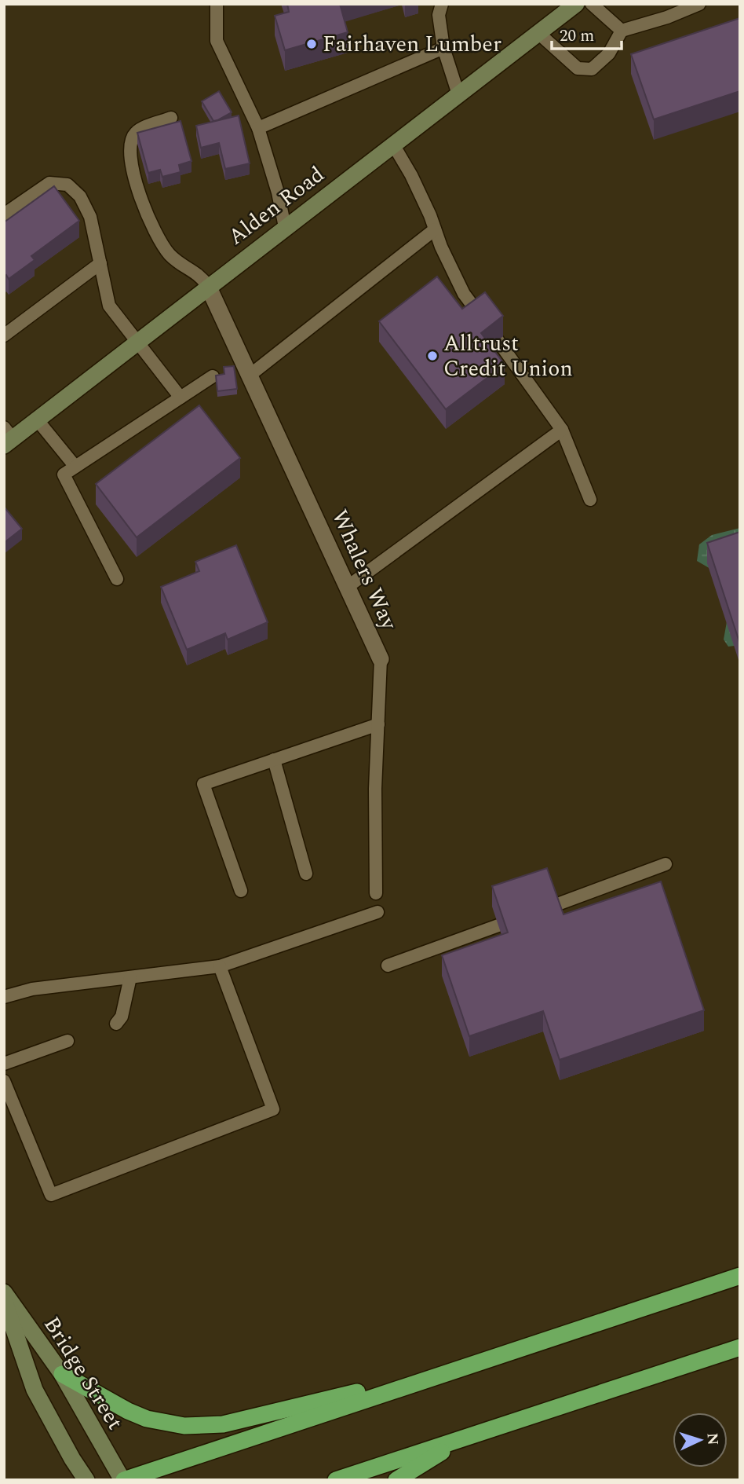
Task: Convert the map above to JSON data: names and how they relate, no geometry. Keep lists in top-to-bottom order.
{
  "streets": {
    "main road": ["Alden Road", "Bridge Street"],
    "street": ["Whalers Way"]
  },
  "crossings": [
    ["Alden Road", "Whalers Way"]
  ],
  "places": ["Fairhaven Lumber", "Alltrust Credit Union"],
  "scale_bar": "20 m",
  "north": "right"
}
